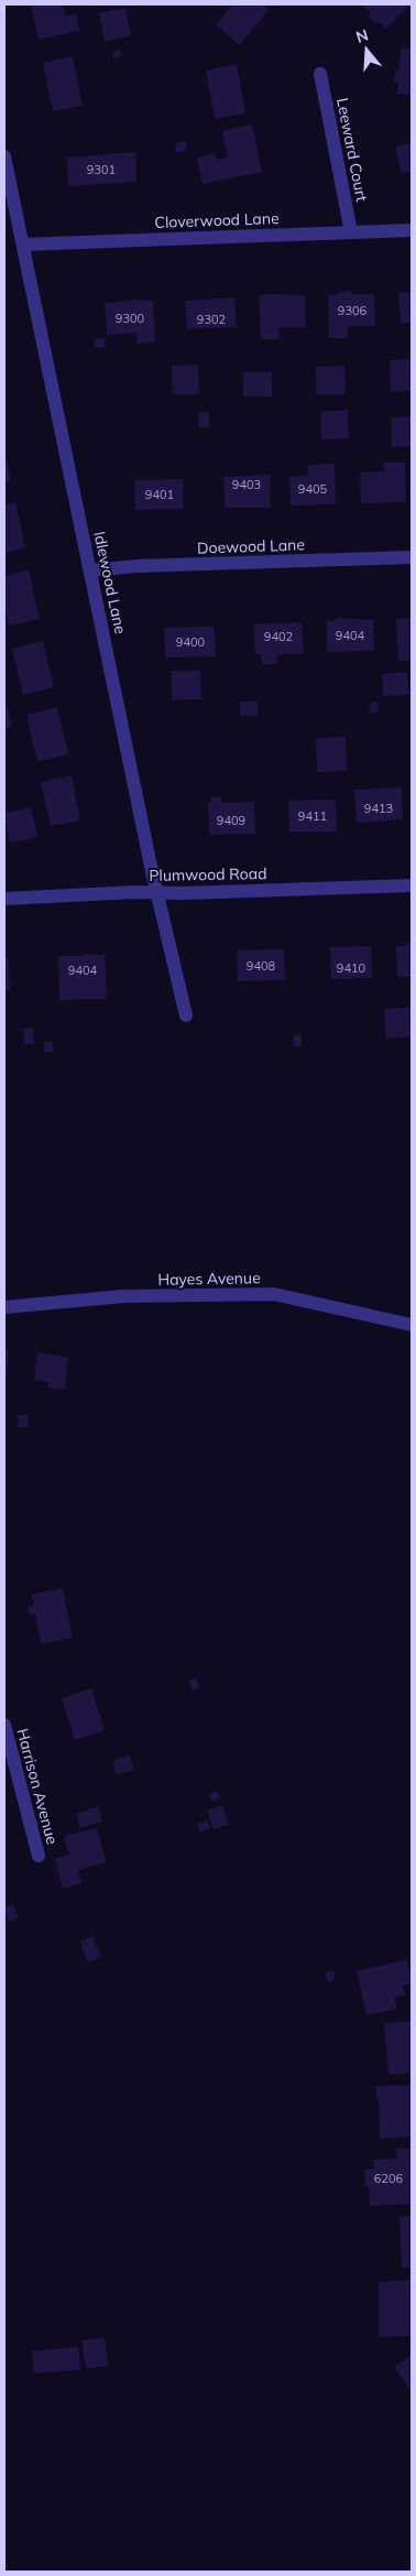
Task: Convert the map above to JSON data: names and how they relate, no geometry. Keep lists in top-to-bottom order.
{
  "streets": {
    "street": [
      "Leeward Court",
      "Cloverwood Lane",
      "Doewood Lane",
      "Idlewood Lane",
      "Plumwood Road",
      "Hayes Avenue",
      "Harrison Avenue"
    ]
  },
  "crossings": [
    ["Leeward Court", "Cloverwood Lane"],
    ["Cloverwood Lane", "Idlewood Lane"],
    ["Doewood Lane", "Idlewood Lane"],
    ["Idlewood Lane", "Plumwood Road"]
  ],
  "house_numbers": [
    "9301",
    "9306",
    "9300",
    "9302",
    "9403",
    "9405",
    "9401",
    "9404",
    "9402",
    "9400",
    "9413",
    "9411",
    "9409",
    "9408",
    "9410",
    "9404",
    "6206"
  ],
  "north": "top"
}
